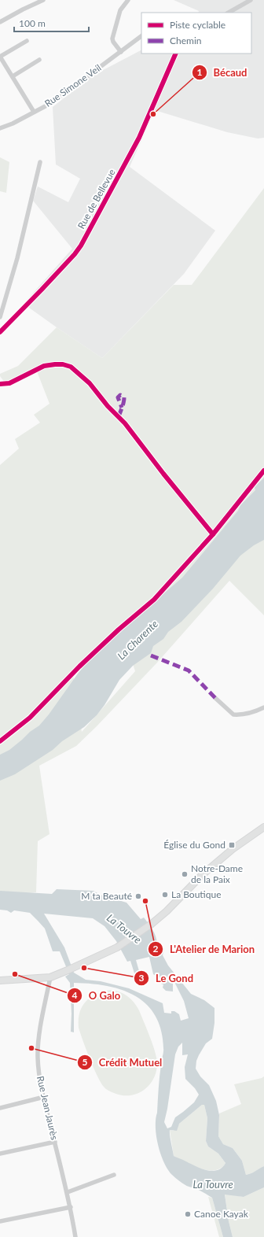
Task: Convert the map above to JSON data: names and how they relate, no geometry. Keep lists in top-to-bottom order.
{
  "streets": {
    "street": ["Rue Simone Veil", "Rue de Bellevue", "Rue Jean Jaurès"]
  },
  "water": ["La Charente", "La Touvre"],
  "places": {
    "other": [
      "Bécaud",
      "Notre-Dame de la Paix",
      "La Boutique",
      "M ta Beauté",
      "L'Atelier de Marion",
      "Le Gond",
      "O Galo",
      "Crédit Mutuel",
      "Canoe Kayak"
    ],
    "transit": ["Église du Gond"]
  },
  "legend": ["Piste cyclable", "Chemin"],
  "scale_bar": "100 m"
}
